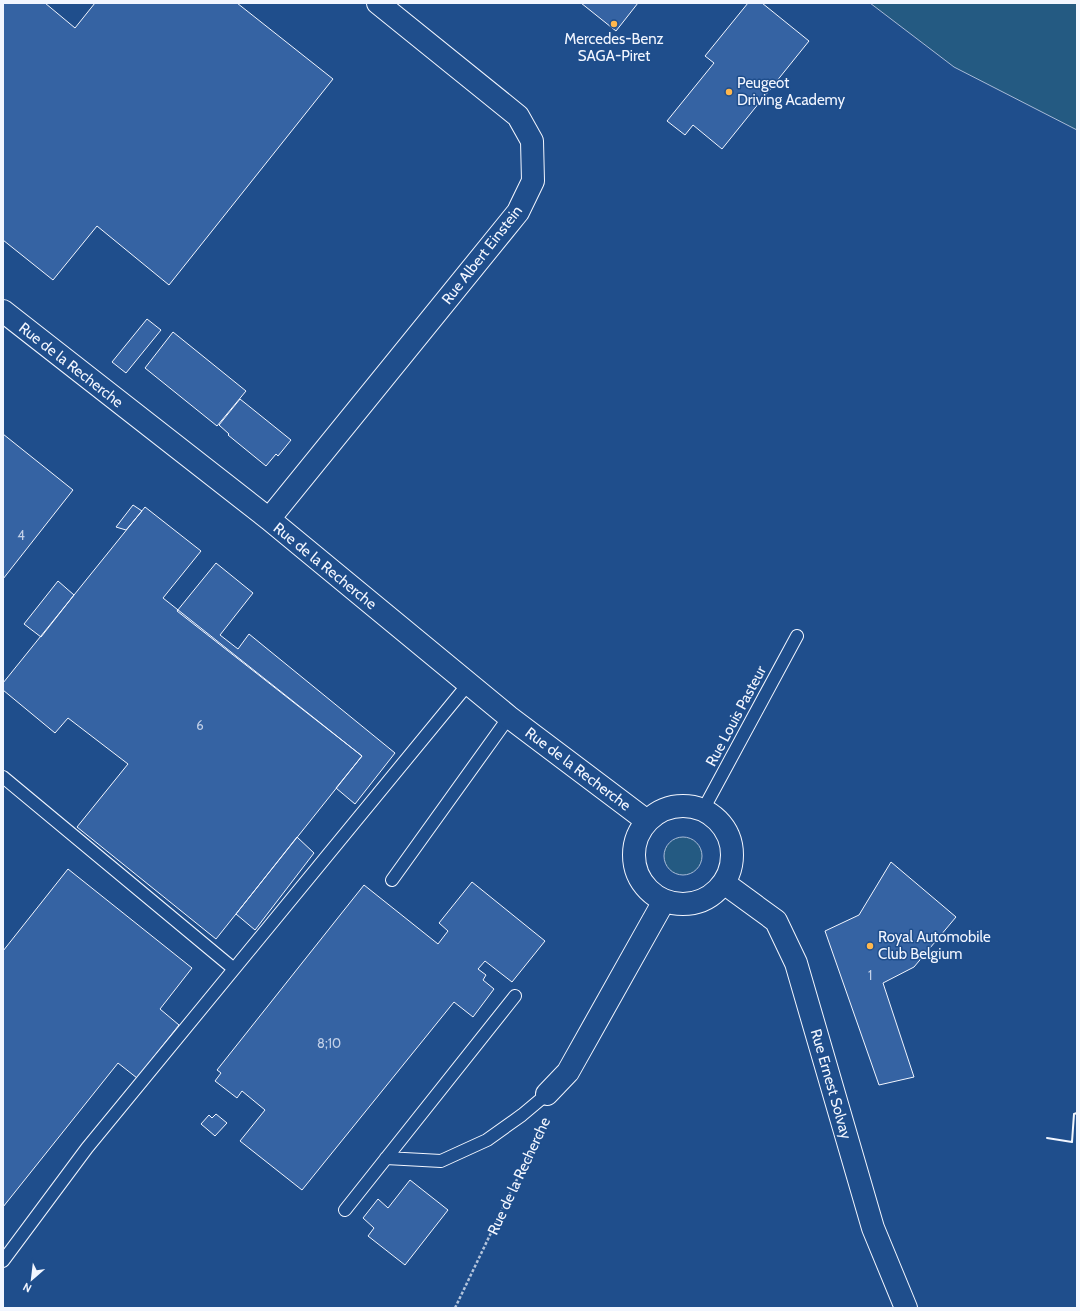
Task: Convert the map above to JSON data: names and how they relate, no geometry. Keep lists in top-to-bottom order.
{
  "streets": {
    "street": ["Rue Albert Einstein", "Rue de la Recherche", "Rue Ernest Solvay"],
    "lane": ["Rue Louis Pasteur"]
  },
  "crossings": [
    ["Rue Albert Einstein", "Rue de la Recherche"],
    ["Rue de la Recherche", "Rue Louis Pasteur"],
    ["Rue de la Recherche", "Rue Ernest Solvay"],
    ["Rue Louis Pasteur", "Rue Ernest Solvay"]
  ],
  "places": ["Mercedes-Benz SAGA-Piret", "Peugeot Driving Academy", "Royal Automobile Club Belgium"],
  "house_numbers": [
    "4",
    "6",
    "1",
    "8;10"
  ],
  "north": "bottom left"
}
